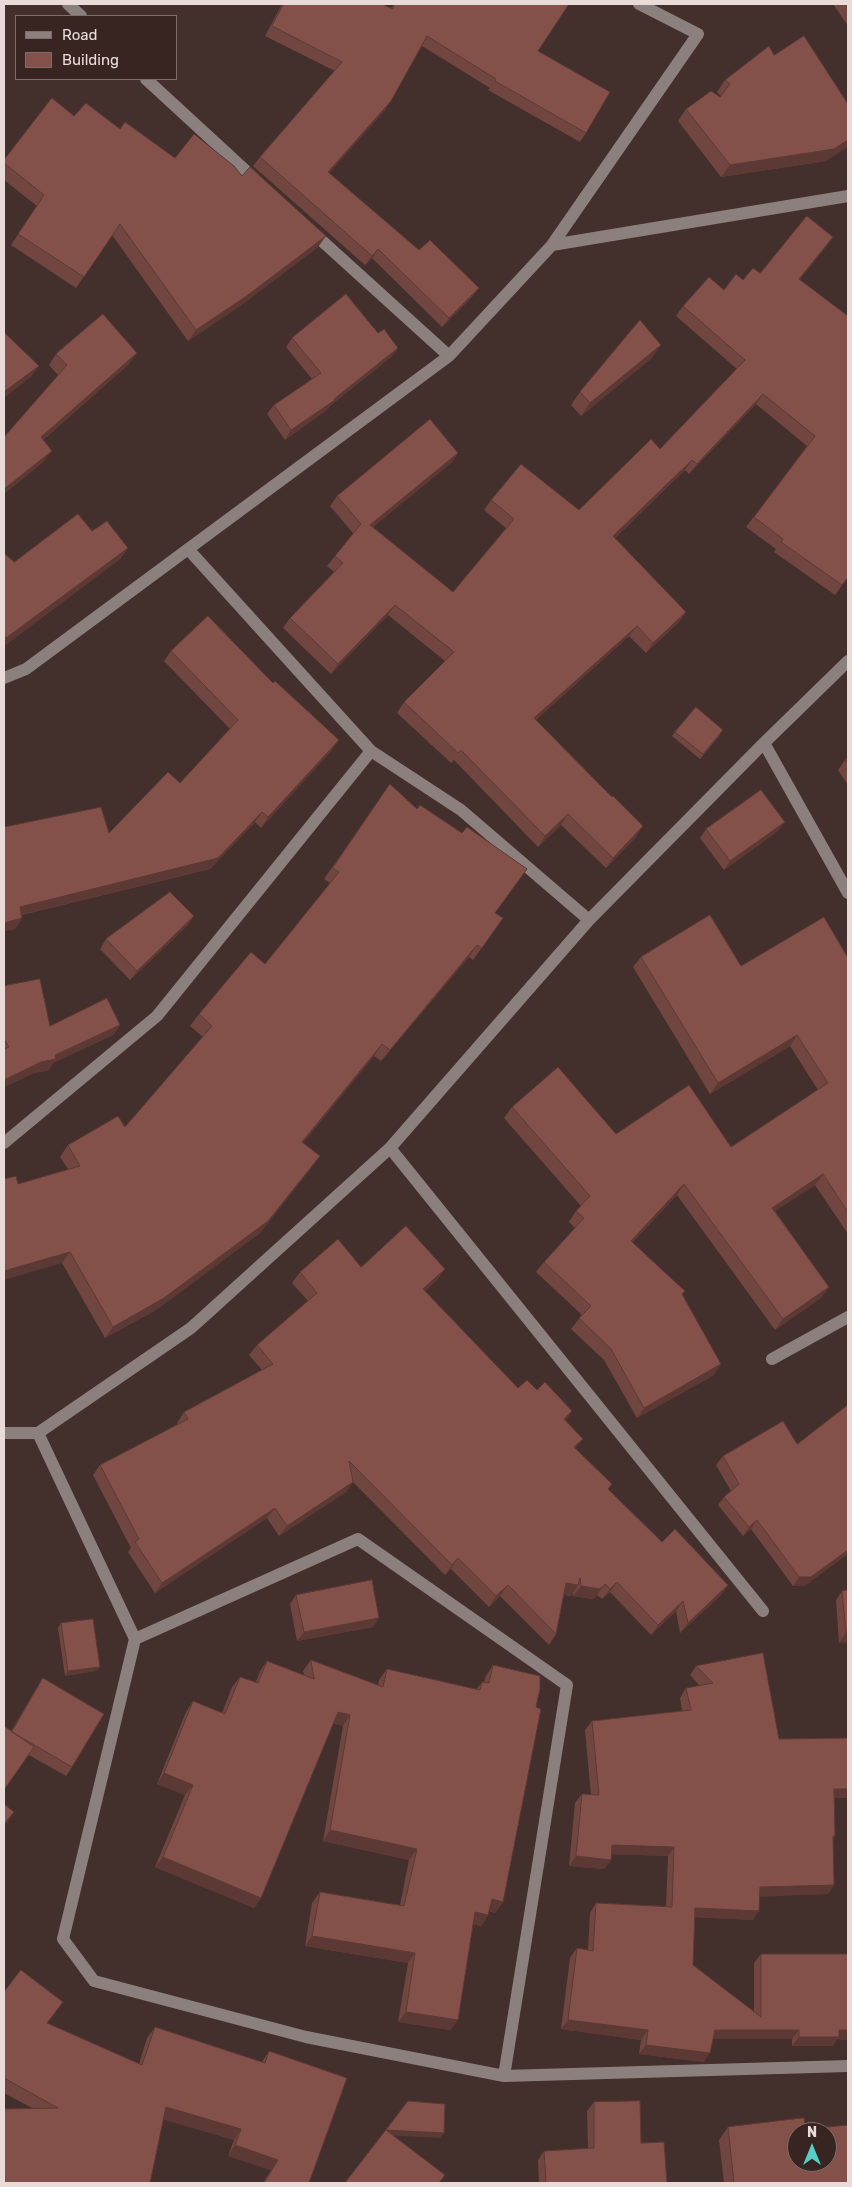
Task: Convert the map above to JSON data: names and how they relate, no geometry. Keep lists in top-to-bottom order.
{
  "legend": ["Road", "Building"],
  "north": "top"
}
